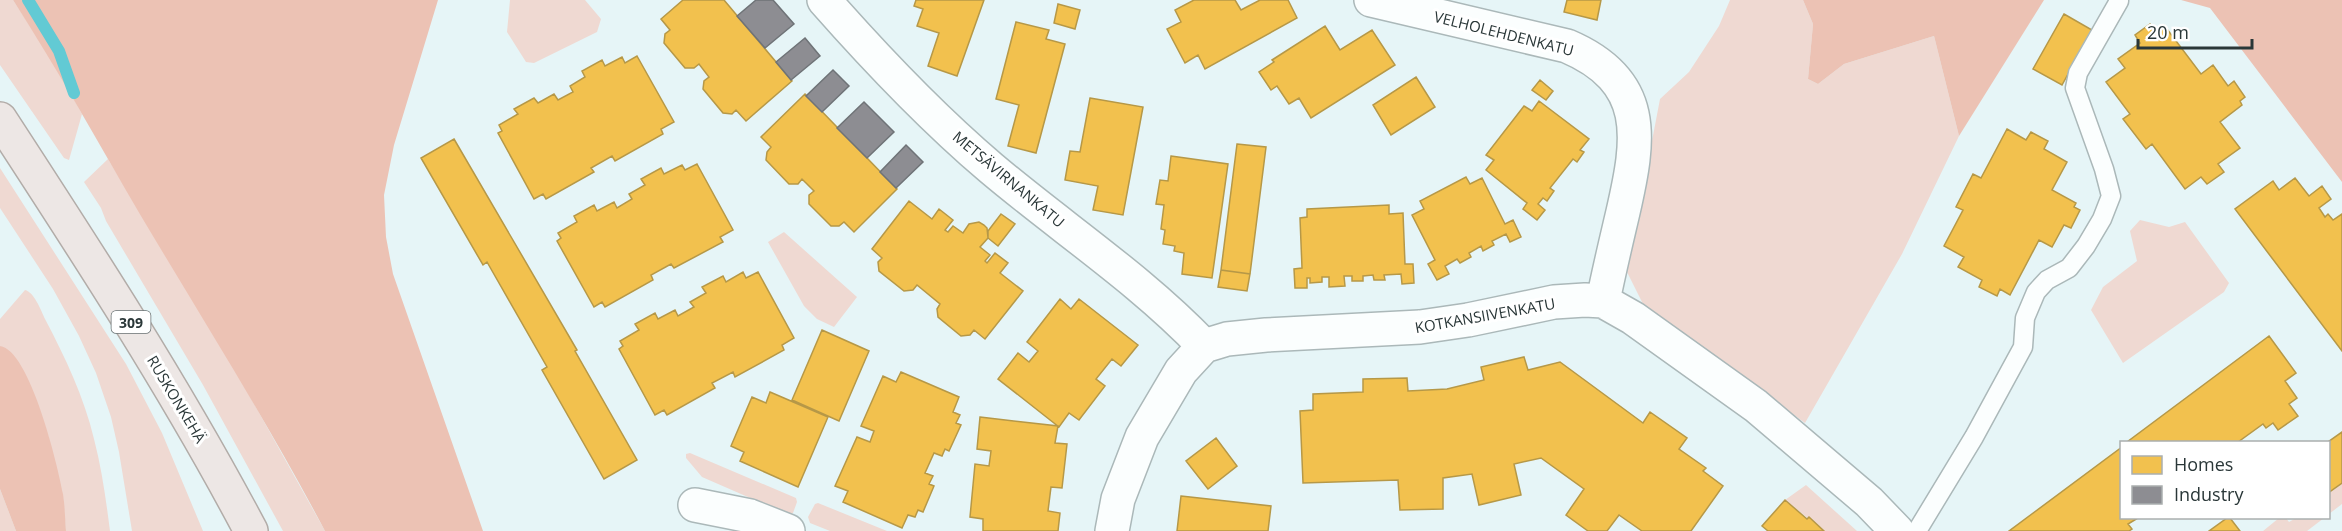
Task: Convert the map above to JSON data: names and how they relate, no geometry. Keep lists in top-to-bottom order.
{
  "streets": {
    "main road": ["309", "RUSKONKEHÄ"],
    "street": ["VELHOLEHDENKATU", "METSÄVIRNANKATU", "KOTKANSIIVENKATU"]
  },
  "crossings": [
    ["VELHOLEHDENKATU", "KOTKANSIIVENKATU"],
    ["METSÄVIRNANKATU", "KOTKANSIIVENKATU"]
  ],
  "legend": ["Homes", "Industry"],
  "scale_bar": "20 m"
}
